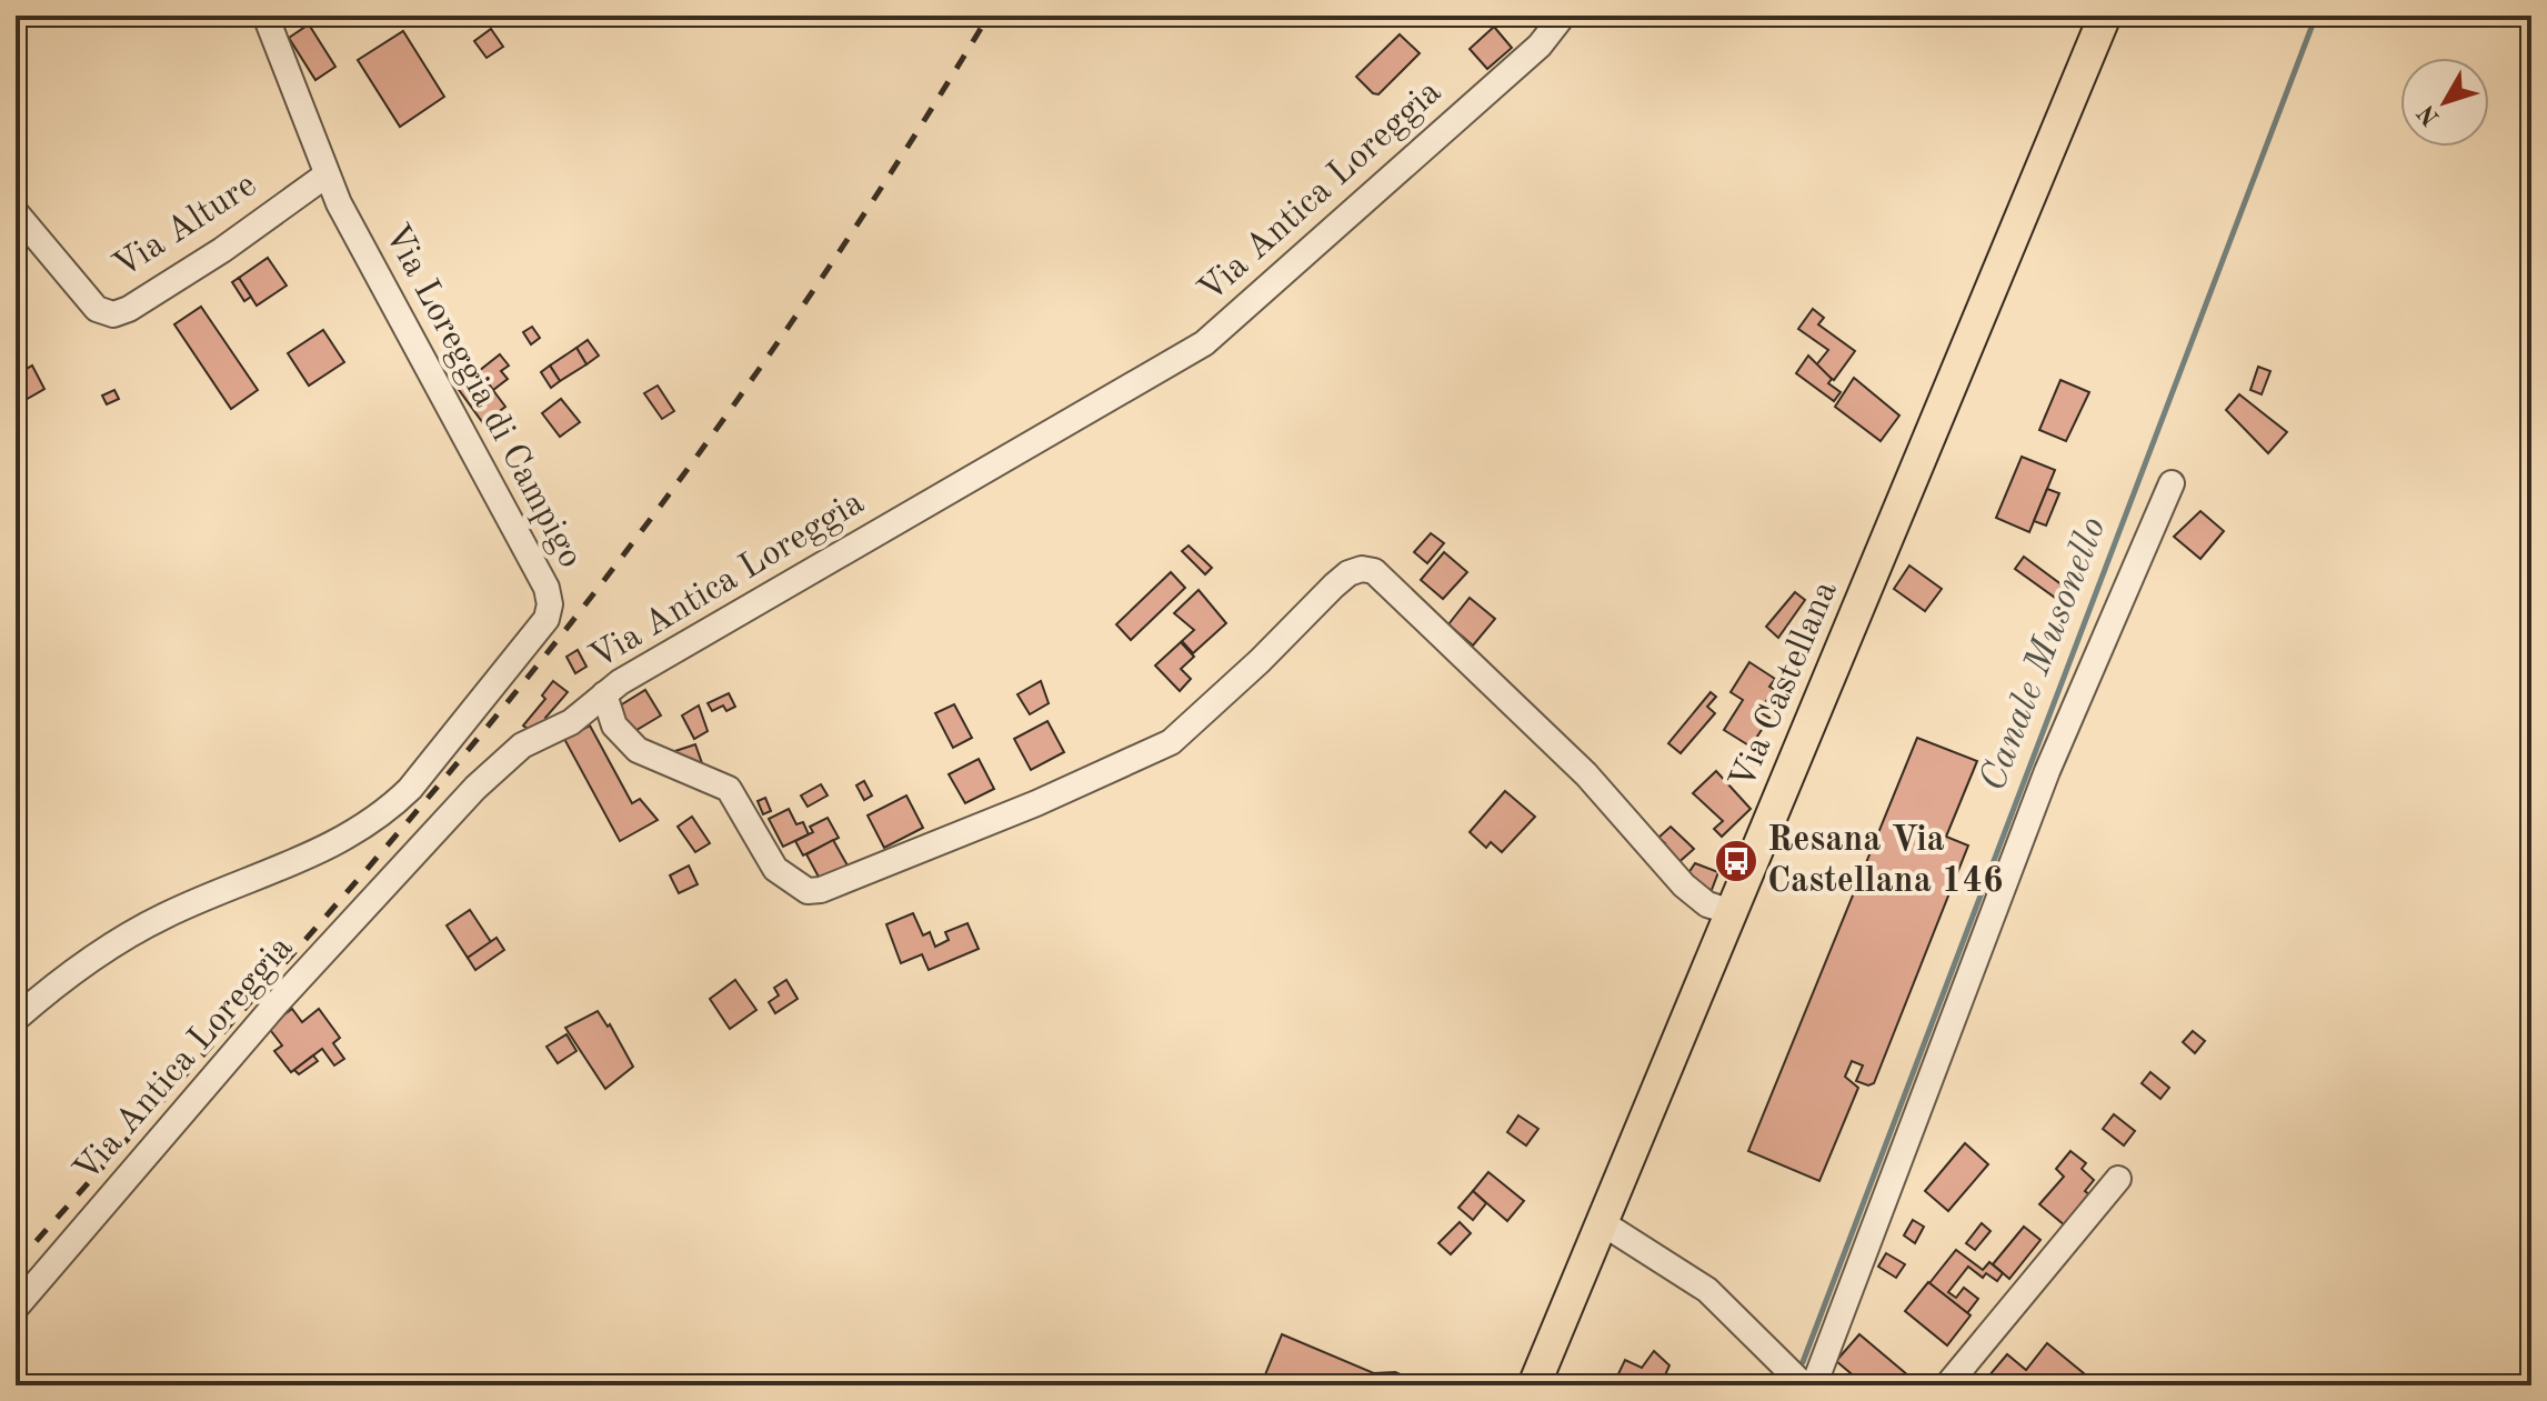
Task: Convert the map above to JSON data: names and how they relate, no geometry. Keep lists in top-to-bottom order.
{
  "streets": {
    "main road": ["Via Castellana"],
    "street": ["Via Antica Loreggia", "Via Alture", "Via Loreggia di Campigo"]
  },
  "crossings": [
    ["Via Alture", "Via Loreggia di Campigo"]
  ],
  "water": ["Canale Musonello"],
  "places": {
    "bus stop": ["Resana Via Castellana 146"]
  },
  "north": "bottom left"
}
